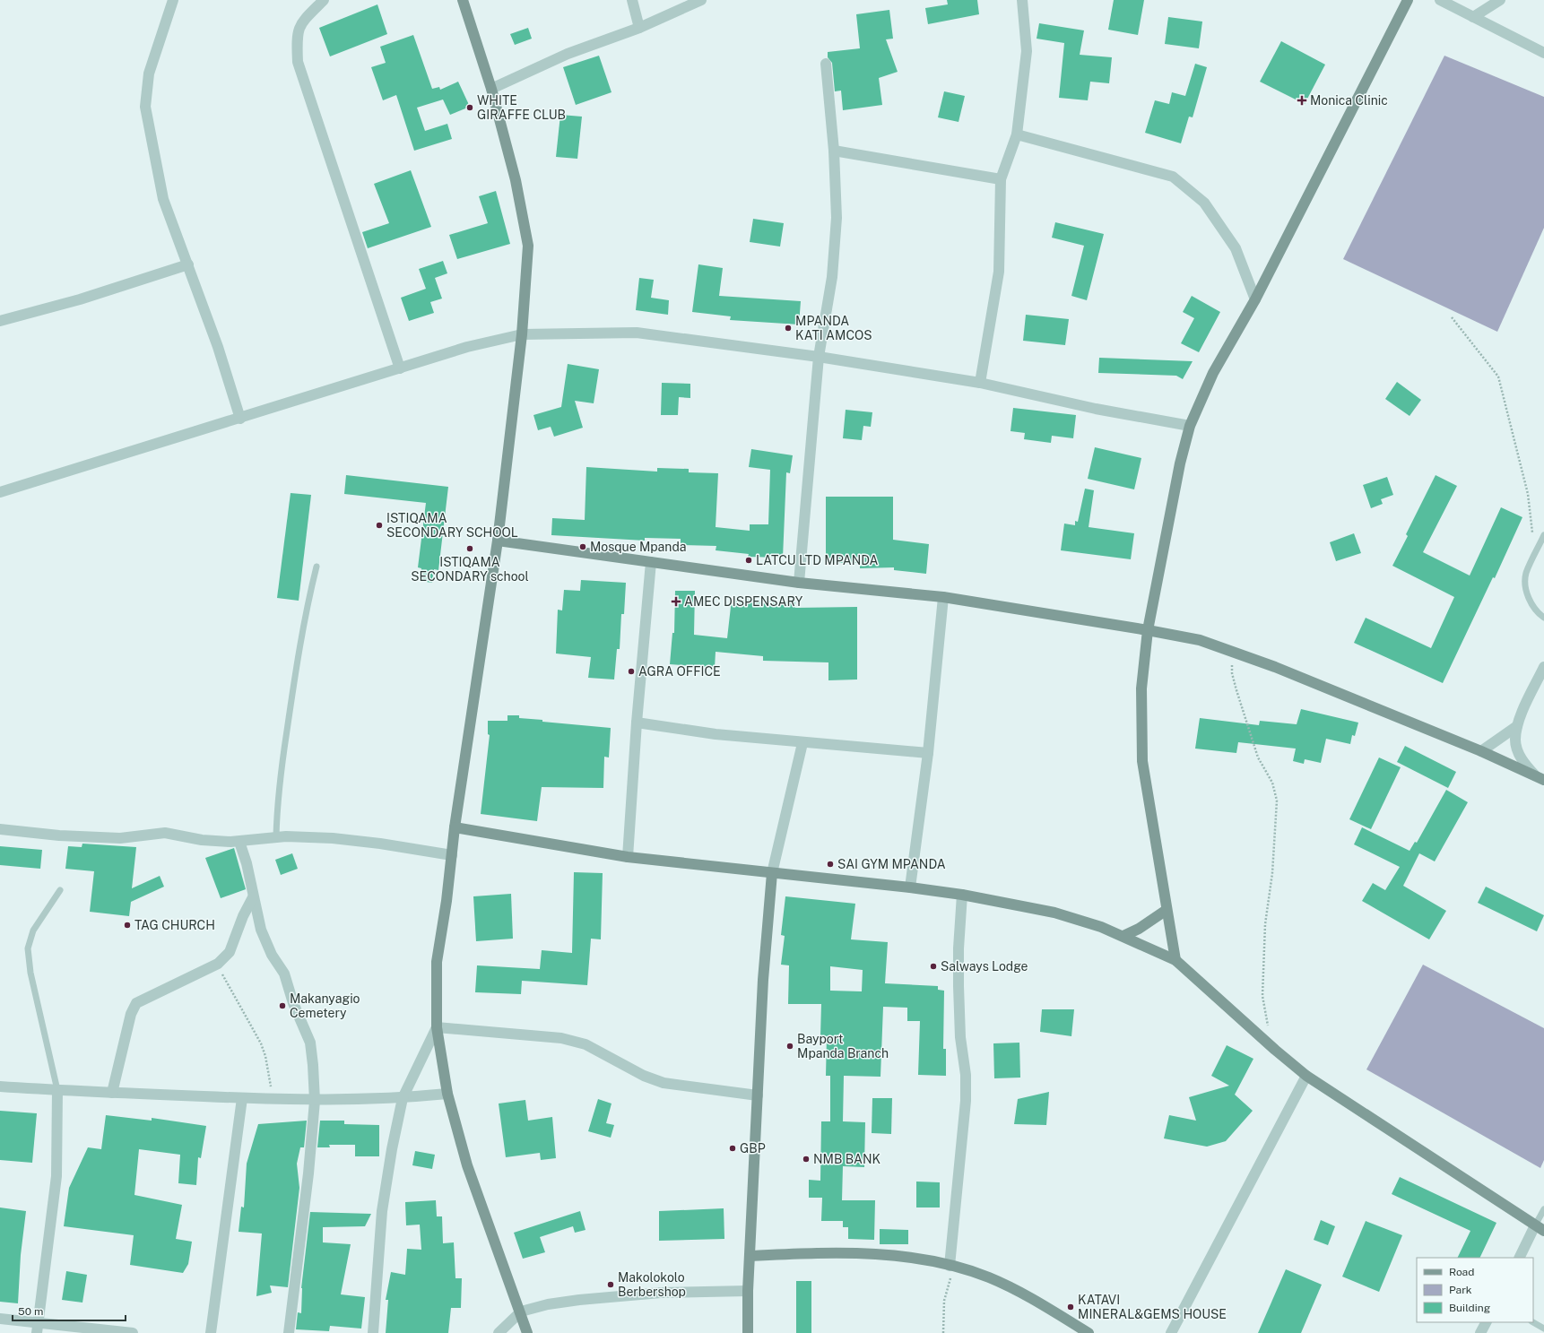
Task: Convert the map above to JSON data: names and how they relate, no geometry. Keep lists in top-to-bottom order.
{
  "places": {
    "health": ["Monica Clinic", "AMEC DISPENSARY"],
    "other": [
      "WHITE GIRAFFE CLUB",
      "MPANDA KATI AMCOS",
      "ISTIQAMA SECONDARY SCHOOL",
      "Mosque Mpanda",
      "ISTIQAMA SECONDARY school",
      "LATCU LTD MPANDA",
      "AGRA OFFICE",
      "SAI GYM MPANDA",
      "TAG CHURCH",
      "Salways Lodge",
      "Makanyagio Cemetery",
      "Bayport Mpanda Branch",
      "GBP",
      "NMB BANK",
      "Makolokolo Berbershop",
      "KATAVI MINERAL&GEMS HOUSE"
    ]
  },
  "legend": ["Road", "Park", "Building"],
  "scale_bar": "50 m"
}
